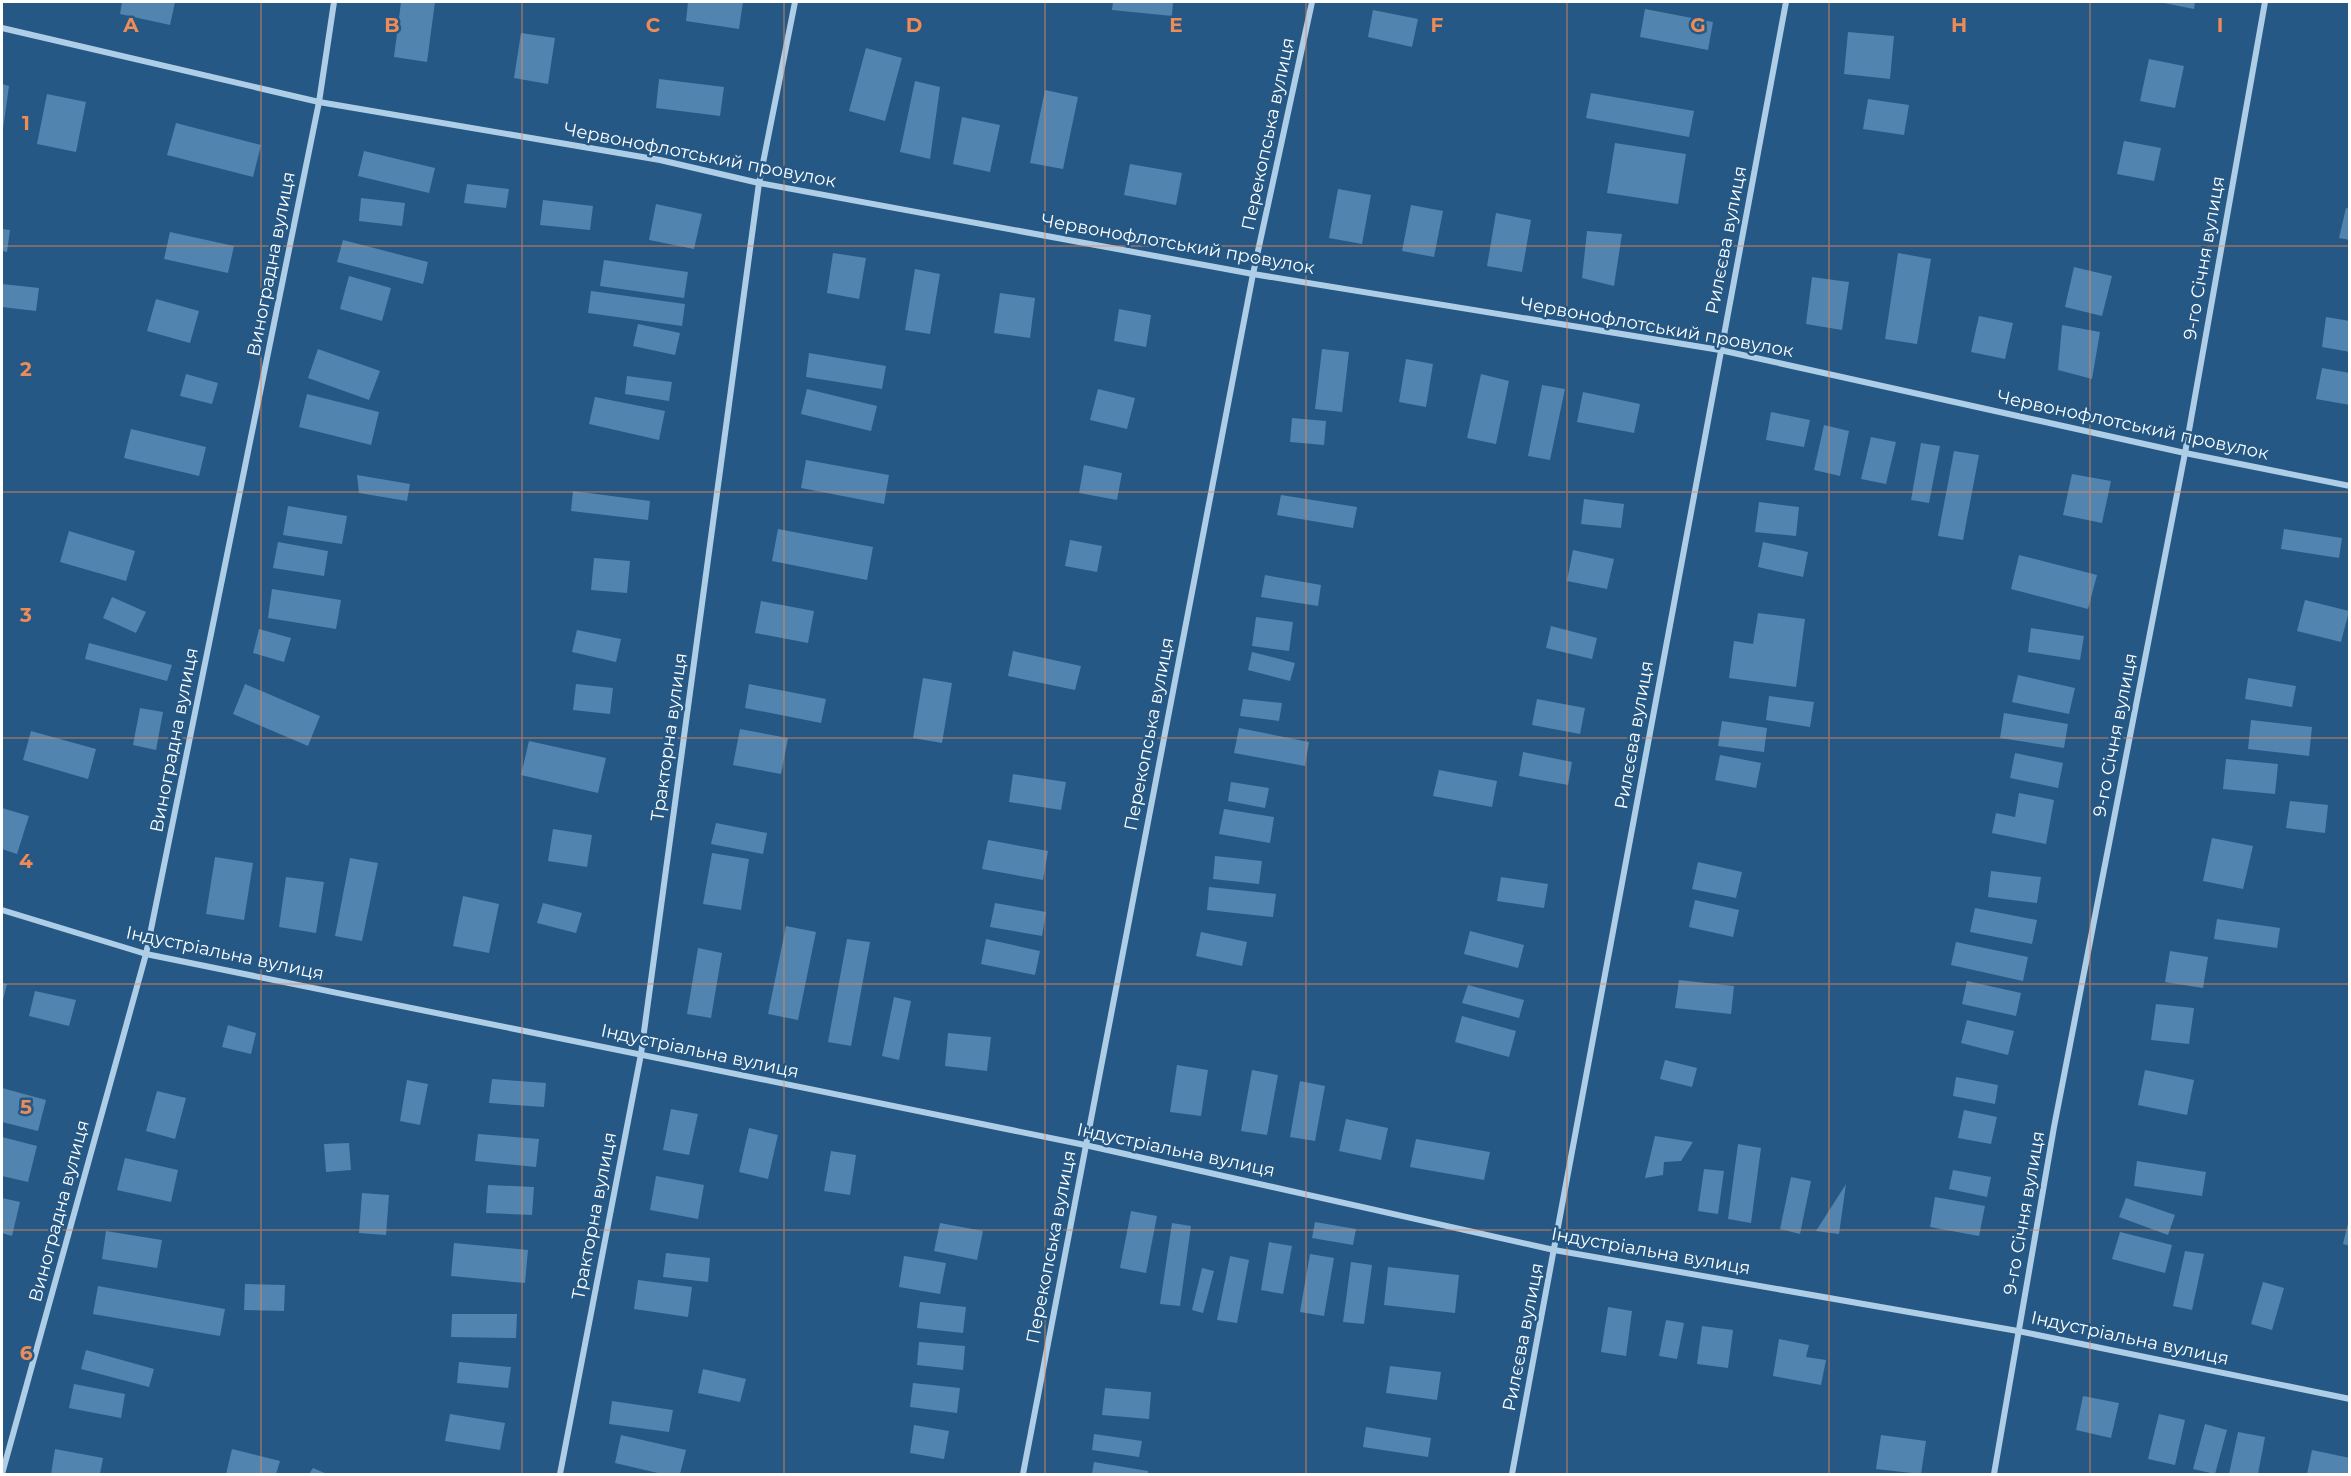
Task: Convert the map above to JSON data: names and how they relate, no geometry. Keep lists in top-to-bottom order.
{
  "streets": {
    "street": [
      "Перекопська вулиця",
      "Червонофлотський провулок",
      "Рилєєва вулиця",
      "9-го Січня вулиця",
      "Виноградна вулиця",
      "Тракторна вулиця",
      "Індустріальна вулиця"
    ]
  },
  "crossings": [
    ["Перекопська вулиця", "Червонофлотський провулок"],
    ["Перекопська вулиця", "Індустріальна вулиця"],
    ["Червонофлотський провулок", "Рилєєва вулиця"],
    ["Червонофлотський провулок", "9-го Січня вулиця"],
    ["Червонофлотський провулок", "Виноградна вулиця"],
    ["Червонофлотський провулок", "Тракторна вулиця"],
    ["Рилєєва вулиця", "Індустріальна вулиця"],
    ["9-го Січня вулиця", "Індустріальна вулиця"],
    ["Виноградна вулиця", "Індустріальна вулиця"],
    ["Тракторна вулиця", "Індустріальна вулиця"]
  ],
  "grid": {
    "columns": [
      "A",
      "B",
      "C",
      "D",
      "E",
      "F",
      "G",
      "H",
      "I"
    ],
    "rows": [
      "1",
      "2",
      "3",
      "4",
      "5",
      "6"
    ]
  }
}
